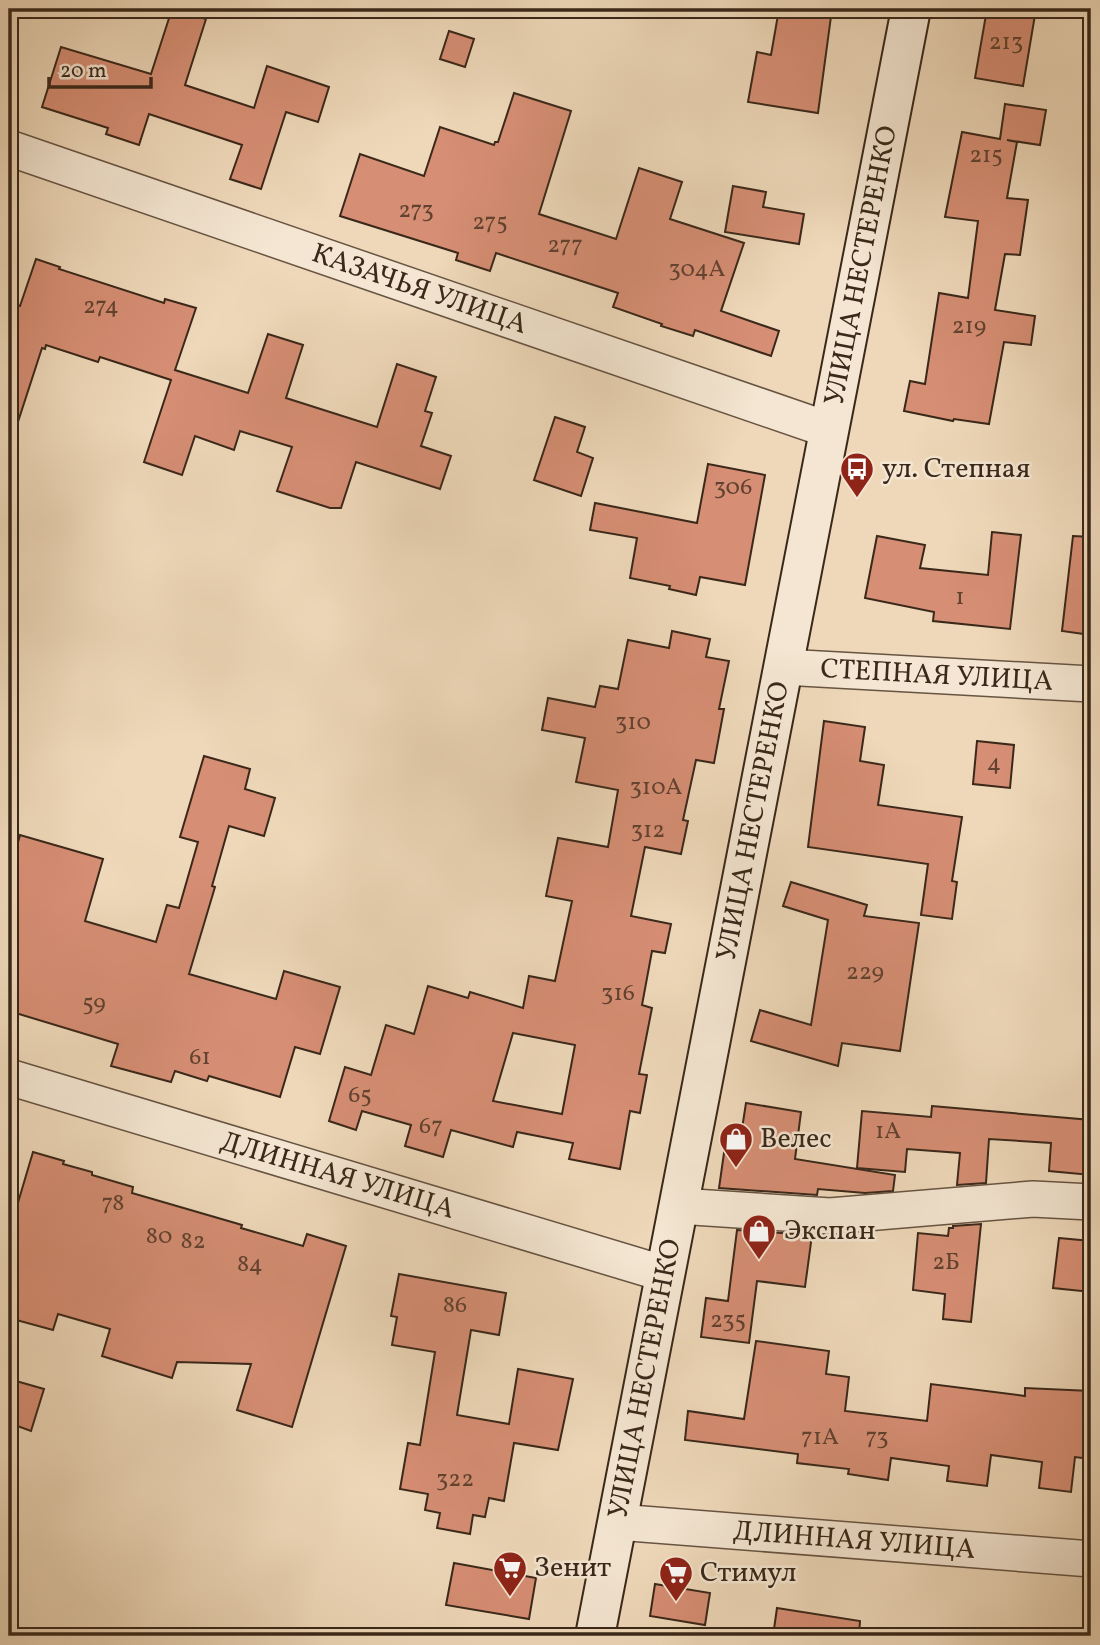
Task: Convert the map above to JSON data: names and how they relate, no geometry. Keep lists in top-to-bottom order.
{
  "streets": {
    "street": [
      "УЛИЦА НЕСТЕРЕНКО",
      "КАЗАЧЬЯ УЛИЦА",
      "СТЕПНАЯ УЛИЦА",
      "ДЛИННАЯ УЛИЦА"
    ]
  },
  "crossings": [
    ["УЛИЦА НЕСТЕРЕНКО", "КАЗАЧЬЯ УЛИЦА"],
    ["УЛИЦА НЕСТЕРЕНКО", "СТЕПНАЯ УЛИЦА"],
    ["УЛИЦА НЕСТЕРЕНКО", "ДЛИННАЯ УЛИЦА"]
  ],
  "places": {
    "bus stop": ["ул. Степная"],
    "shop": ["Велес", "Экспан"],
    "supermarket": ["Зенит", "Стимул"]
  },
  "house_numbers": [
    "213",
    "215",
    "273",
    "275",
    "277",
    "304А",
    "274",
    "219",
    "306",
    "1",
    "310",
    "4",
    "310А",
    "312",
    "229",
    "316",
    "59",
    "61",
    "65",
    "67",
    "1А",
    "78",
    "80",
    "82",
    "2Б",
    "84",
    "86",
    "235",
    "71А",
    "73",
    "322"
  ],
  "scale_bar": "20 m"
}
